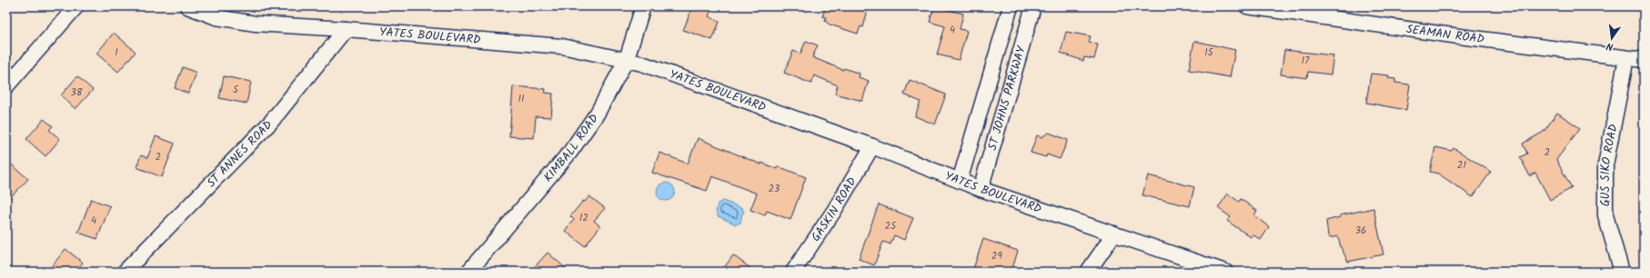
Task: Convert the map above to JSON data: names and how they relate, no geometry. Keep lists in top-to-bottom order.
{
  "streets": {
    "street": [
      "SEAMAN ROAD",
      "YATES BOULEVARD",
      "ST JOHNS PARKWAY",
      "KIMBALL ROAD",
      "ST ANNES ROAD",
      "GUS SIKO ROAD",
      "GASKIN ROAD"
    ]
  },
  "crossings": [
    ["SEAMAN ROAD", "GUS SIKO ROAD"],
    ["YATES BOULEVARD", "ST JOHNS PARKWAY"],
    ["YATES BOULEVARD", "KIMBALL ROAD"],
    ["YATES BOULEVARD", "ST ANNES ROAD"],
    ["YATES BOULEVARD", "GASKIN ROAD"]
  ],
  "house_numbers": [
    "4",
    "1",
    "15",
    "17",
    "5",
    "38",
    "11",
    "2",
    "2",
    "21",
    "23",
    "12",
    "4",
    "25",
    "36",
    "29"
  ],
  "north": "bottom"
}
